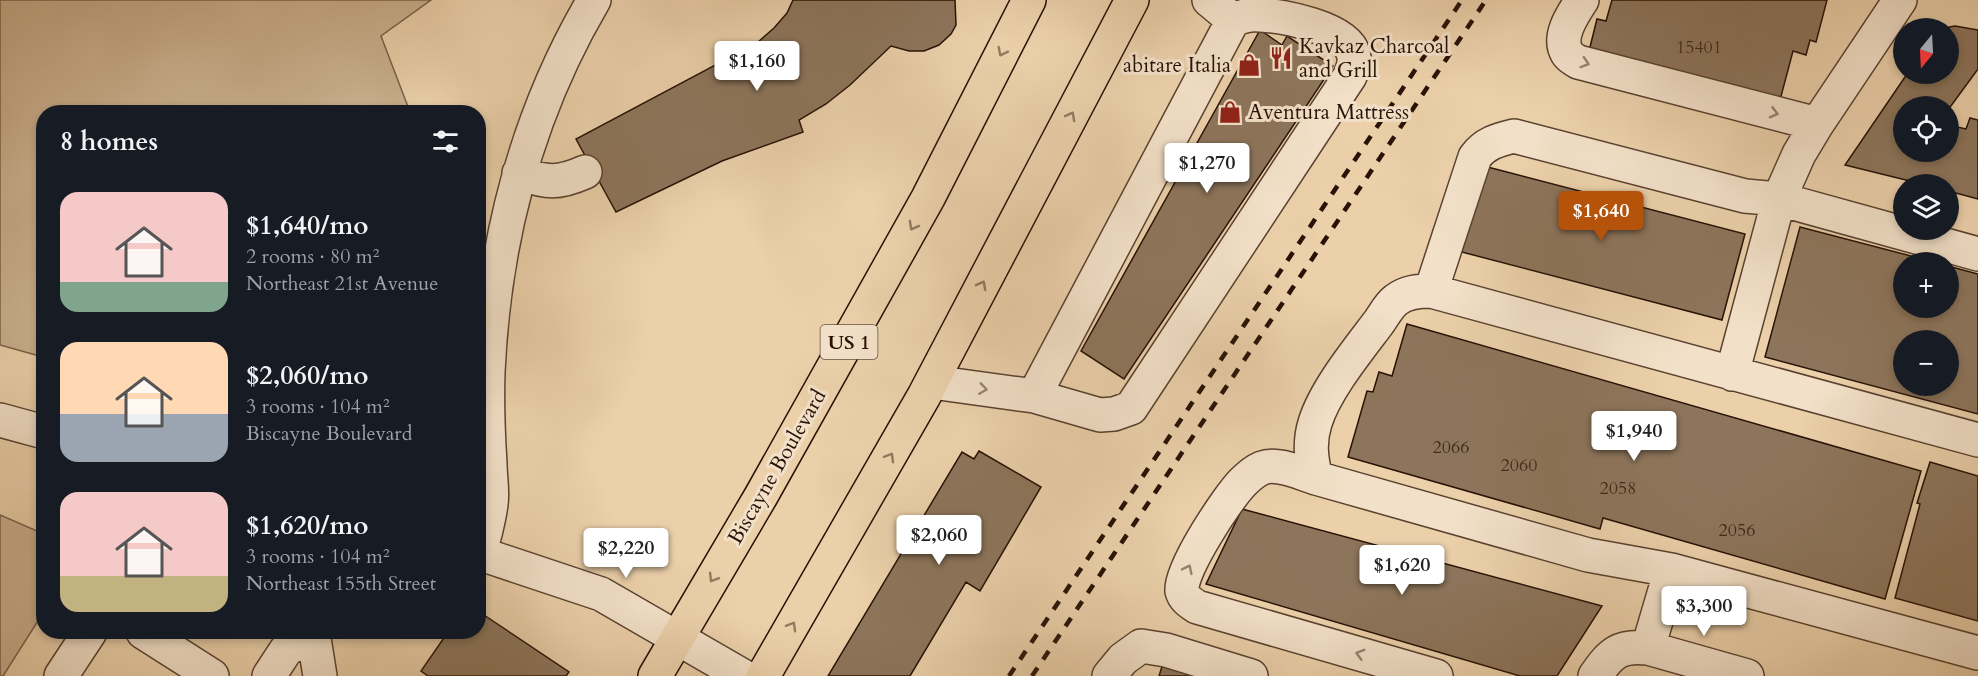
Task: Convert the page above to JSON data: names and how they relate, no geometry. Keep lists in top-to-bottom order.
{
  "streets": {
    "main road": ["US 1", "Biscayne Boulevard"]
  },
  "places": {
    "restaurant": ["Kavkaz Charcoal and Grill"],
    "shop": ["abitare Italia", "Aventura Mattress"]
  },
  "house_numbers": [
    "15401",
    "2066",
    "2060",
    "2058",
    "2056"
  ],
  "north": "bottom",
  "page": {
    "map_buttons": ["+", "−"],
    "price": [
      "$1,160",
      "$1,270",
      "$1,640",
      "$1,940",
      "$2,060",
      "$2,220",
      "$1,620",
      "$3,300"
    ],
    "heading": "8 homes",
    "list": [
      {
        "name": "$1,640/mo",
        "note": "2 rooms · 80 m² · Northeast 21st Avenue"
      },
      {
        "name": "$2,060/mo",
        "note": "3 rooms · 104 m² · Biscayne Boulevard"
      },
      {
        "name": "$1,620/mo",
        "note": "3 rooms · 104 m² · Northeast 155th Street"
      }
    ]
  }
}
